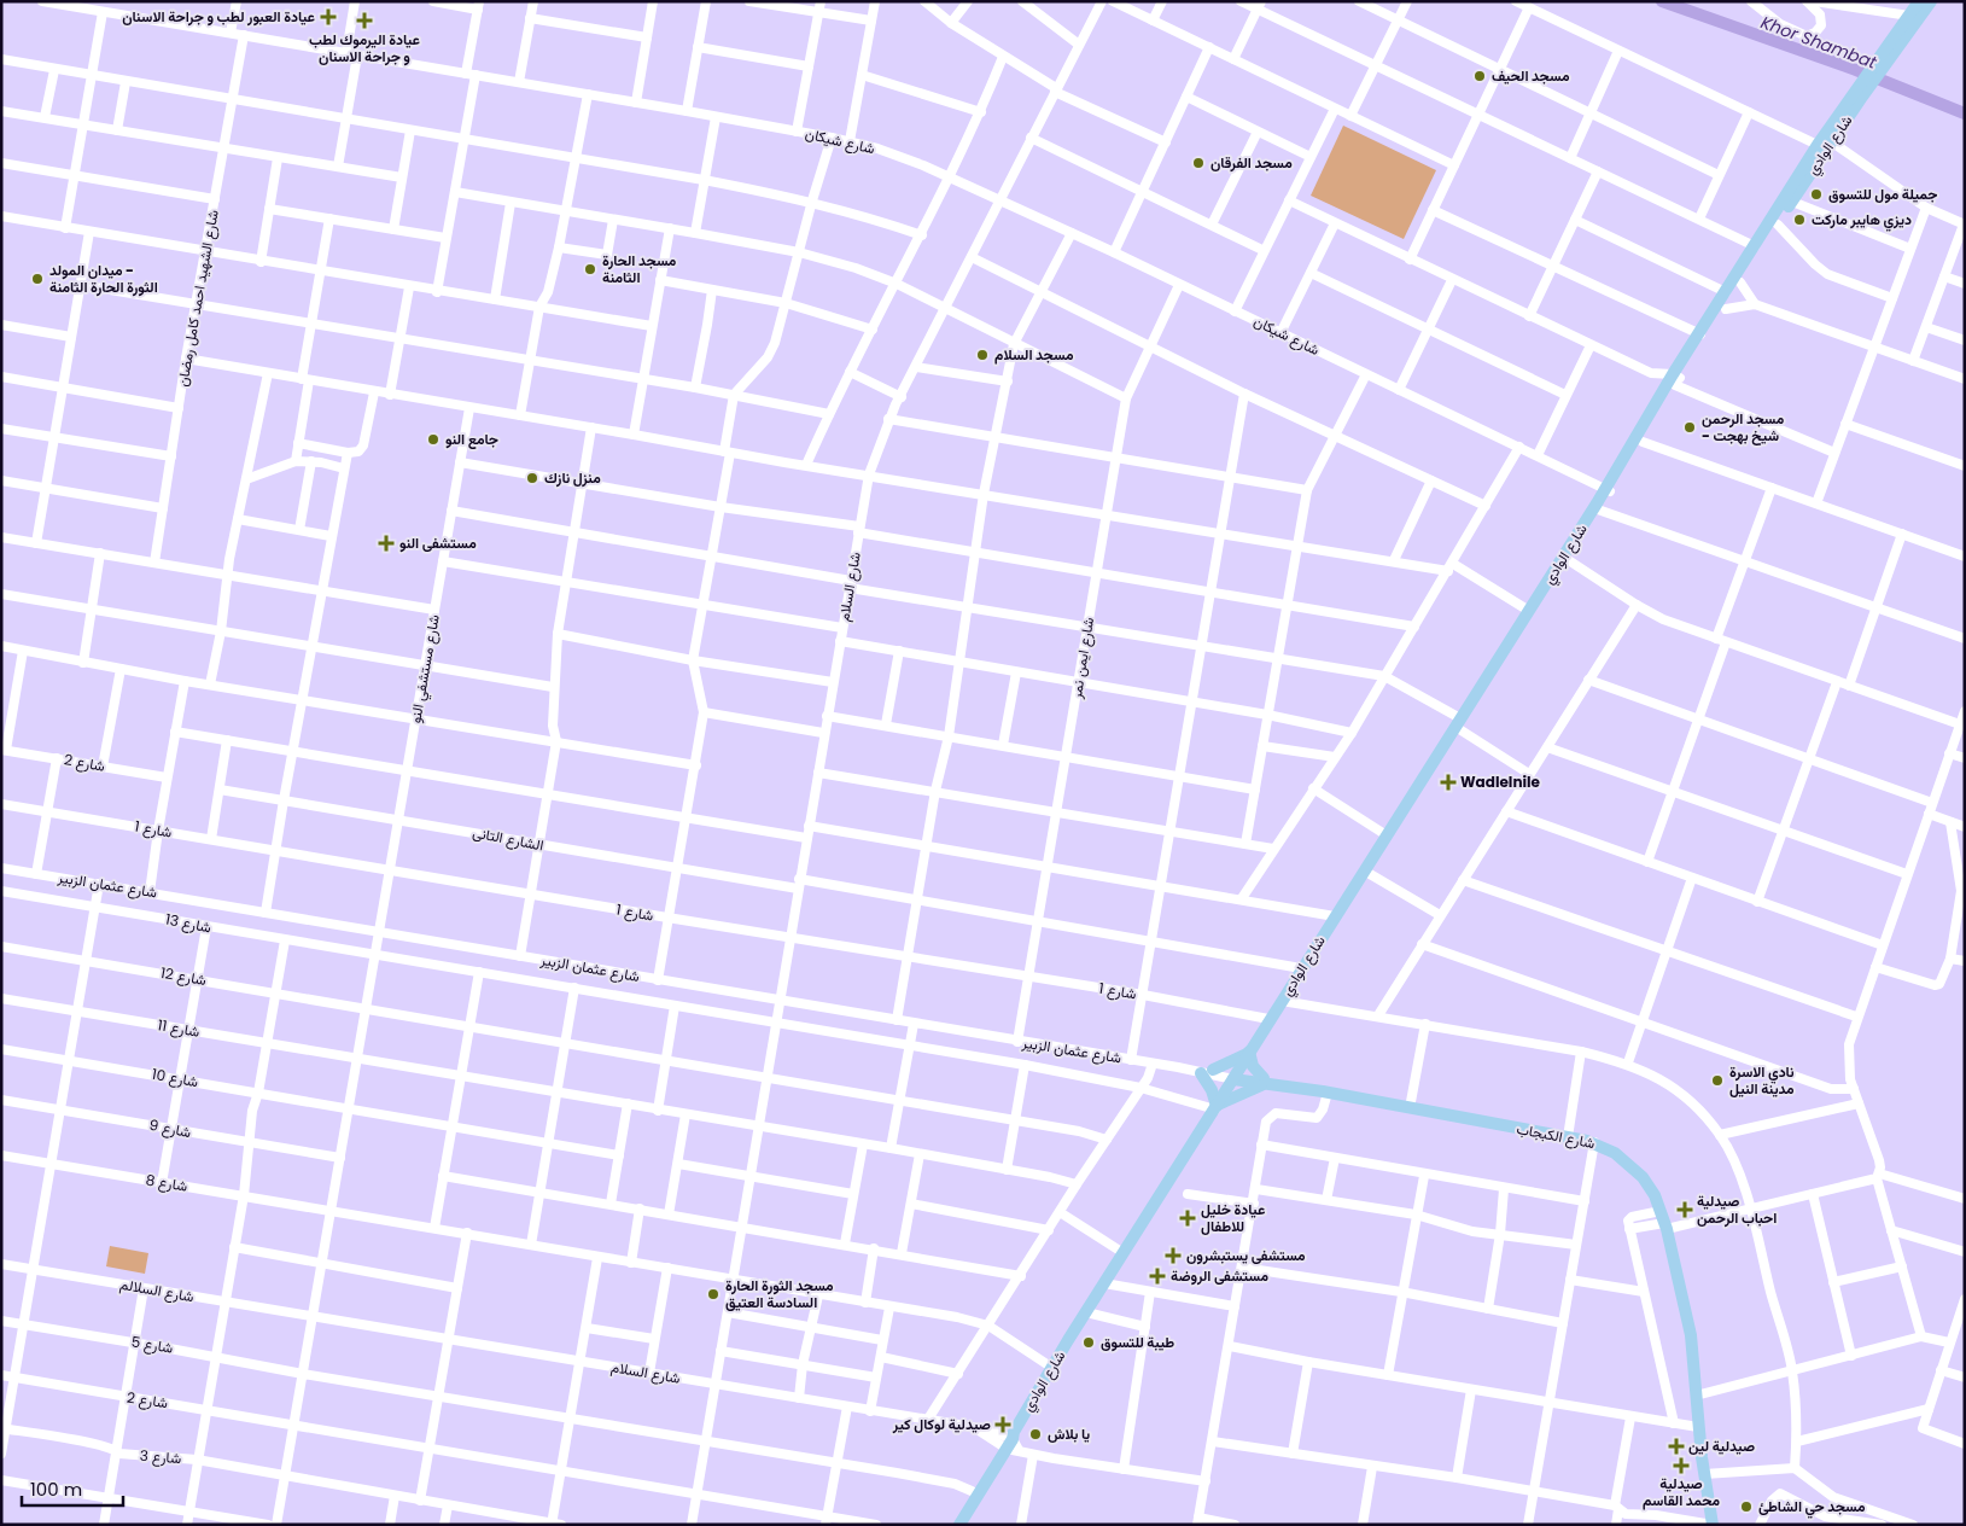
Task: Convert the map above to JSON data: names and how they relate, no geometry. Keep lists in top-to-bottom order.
{
  "streets": {
    "main road": ["شارع الوادي", "شارع الكبجاب"],
    "street": [
      "شارع شيكان",
      "شارع الشهيد احمد كامل رمضان",
      "شارع السلام",
      "شارع ايمن نمر",
      "شارع مستشفي النو",
      "شارع 2",
      "شارع 1",
      "الشارع التانى",
      "شارع عثمان الزبير",
      "شارع 13",
      "شارع 12",
      "شارع 11",
      "شارع 10",
      "شارع 9",
      "شارع 8",
      "شارع السلالم",
      "شارع 5",
      "شارع 3"
    ]
  },
  "crossings": [
    ["شارع شيكان", "شارع الوادي"],
    ["شارع شيكان", "شارع الشهيد احمد كامل رمضان"],
    ["شارع شيكان", "شارع السلام"],
    ["شارع شيكان", "شارع ايمن نمر"],
    ["شارع الوادي", "شارع السلام"],
    ["شارع الوادي", "شارع 1"],
    ["شارع الوادي", "الشارع التانى"],
    ["شارع الوادي", "شارع عثمان الزبير"],
    ["شارع الوادي", "شارع 13"],
    ["شارع الوادي", "شارع الكبجاب"],
    ["شارع الوادي", "شارع 5"],
    ["شارع السلام", "شارع مستشفي النو"],
    ["شارع السلام", "شارع 2"],
    ["شارع السلام", "شارع 1"],
    ["شارع السلام", "الشارع التانى"],
    ["شارع السلام", "شارع عثمان الزبير"],
    ["شارع السلام", "شارع 13"],
    ["شارع السلام", "شارع 12"],
    ["شارع السلام", "شارع 11"],
    ["شارع السلام", "شارع 8"],
    ["شارع السلام", "شارع السلالم"],
    ["شارع السلام", "شارع 5"],
    ["شارع ايمن نمر", "شارع 1"],
    ["شارع ايمن نمر", "الشارع التانى"],
    ["شارع ايمن نمر", "شارع عثمان الزبير"],
    ["شارع مستشفي النو", "شارع 2"],
    ["شارع مستشفي النو", "شارع 1"],
    ["شارع مستشفي النو", "الشارع التانى"],
    ["شارع مستشفي النو", "شارع عثمان الزبير"],
    ["شارع مستشفي النو", "شارع 13"],
    ["شارع مستشفي النو", "شارع 12"],
    ["شارع مستشفي النو", "شارع 11"],
    ["شارع مستشفي النو", "شارع 10"],
    ["شارع مستشفي النو", "شارع 9"],
    ["شارع مستشفي النو", "شارع 8"],
    ["شارع مستشفي النو", "شارع السلالم"],
    ["شارع مستشفي النو", "شارع 5"],
    ["شارع مستشفي النو", "شارع 3"],
    ["شارع عثمان الزبير", "شارع الكبجاب"]
  ],
  "water": ["Khor Shambat"],
  "places": {
    "health": [
      "عيادة العبور لطب و جراحة الاسنان",
      "عيادة اليرموك لطب و جراحة الاسنان",
      "مستشفى النو",
      "Wadlelnile",
      "صيدلية احباب الرحمن",
      "عيادة خليل للاطفال",
      "مستشفى يستبشرون",
      "مستشفى الروضة",
      "صيدلية لوكال كير",
      "صيدلية لين",
      "صيدلية محمد القاسم"
    ],
    "other": [
      "مسجد الحيف",
      "مسجد الفرقان",
      "جميلة مول للتسوق",
      "ديزي هايبر ماركت",
      "مسجد الحارة الثامنة",
      "ميدان المولد - الثورة الحارة الثامنة",
      "مسجد السلام",
      "مسجد الرحمن - شيخ بهجت",
      "جامع النو",
      "منزل نازك",
      "نادي الاسرة مدينة النيل",
      "مسجد الثورة الحارة السادسة العتيق",
      "طيبة للتسوق",
      "يا بلاش",
      "مسجد حي الشاطئ"
    ]
  },
  "scale_bar": "100 m"
}
